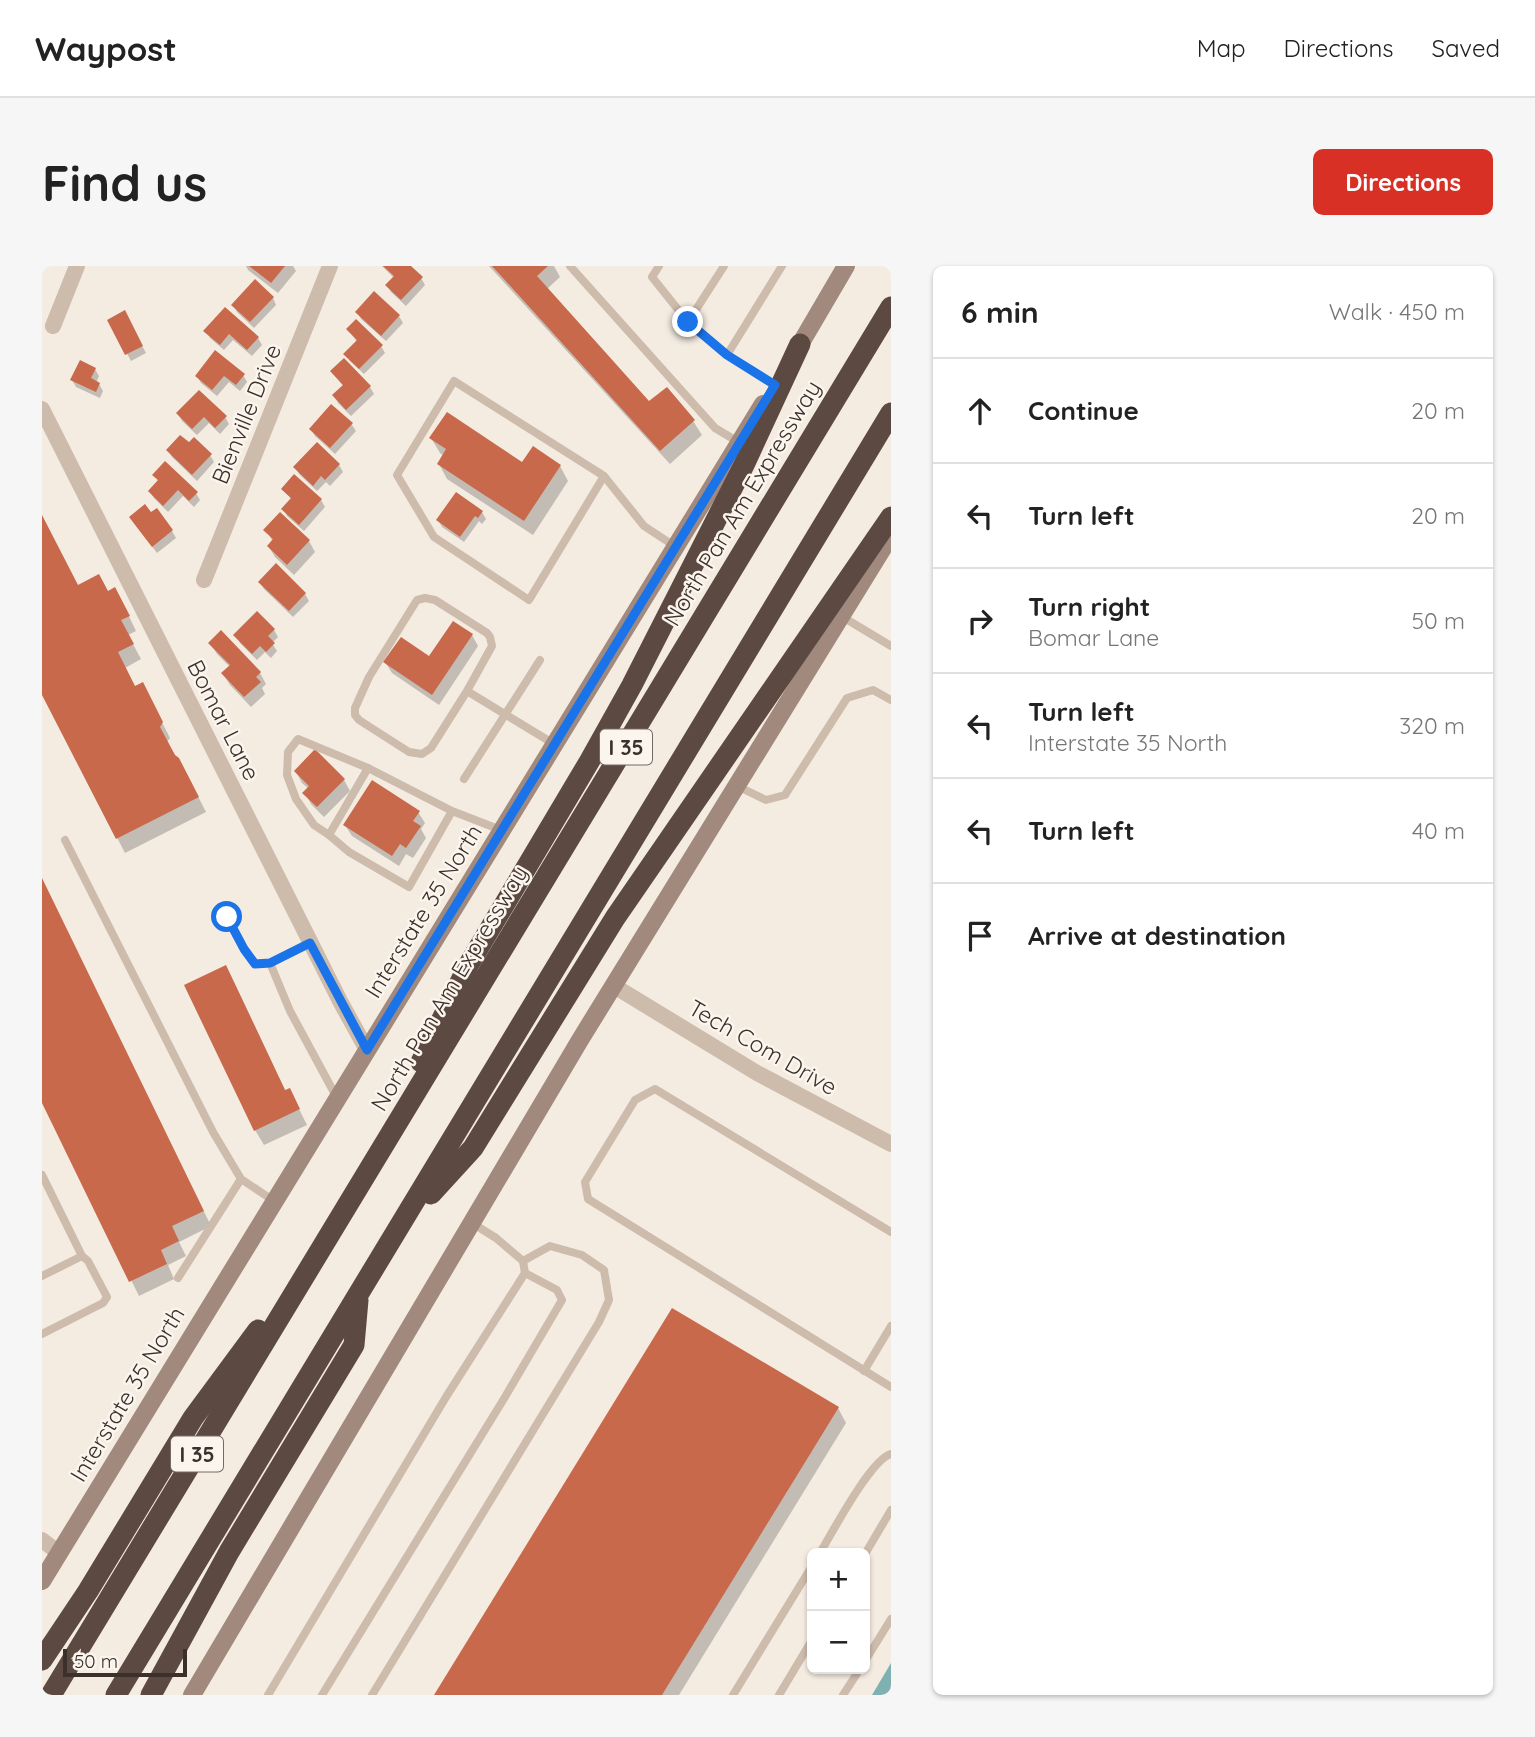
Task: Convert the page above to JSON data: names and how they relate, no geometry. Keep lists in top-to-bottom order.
{
  "streets": {
    "highway": ["North Pan Am Expressway", "I 35"],
    "main road": ["Interstate 35 North"],
    "street": ["Bienville Drive", "Bomar Lane", "Tech Com Drive"]
  },
  "crossings": [
    ["Bomar Lane", "Interstate 35 North"]
  ],
  "scale_bar": "50 m",
  "page": {
    "header": "Waypost",
    "nav": ["Map", "Directions", "Saved"],
    "buttons": "Directions",
    "title": "Find us",
    "heading": ["6 min", "Walk · 450 m"],
    "list": [
      ["Continue", "20 m"],
      ["Turn left", "20 m"],
      ["Turn right", "Bomar Lane", "50 m"],
      ["Turn left", "Interstate 35 North", "320 m"],
      ["Turn left", "40 m"],
      "Arrive at destination"
    ],
    "map_buttons": ["+", "−"],
    "scale": "50 m"
  }
}
